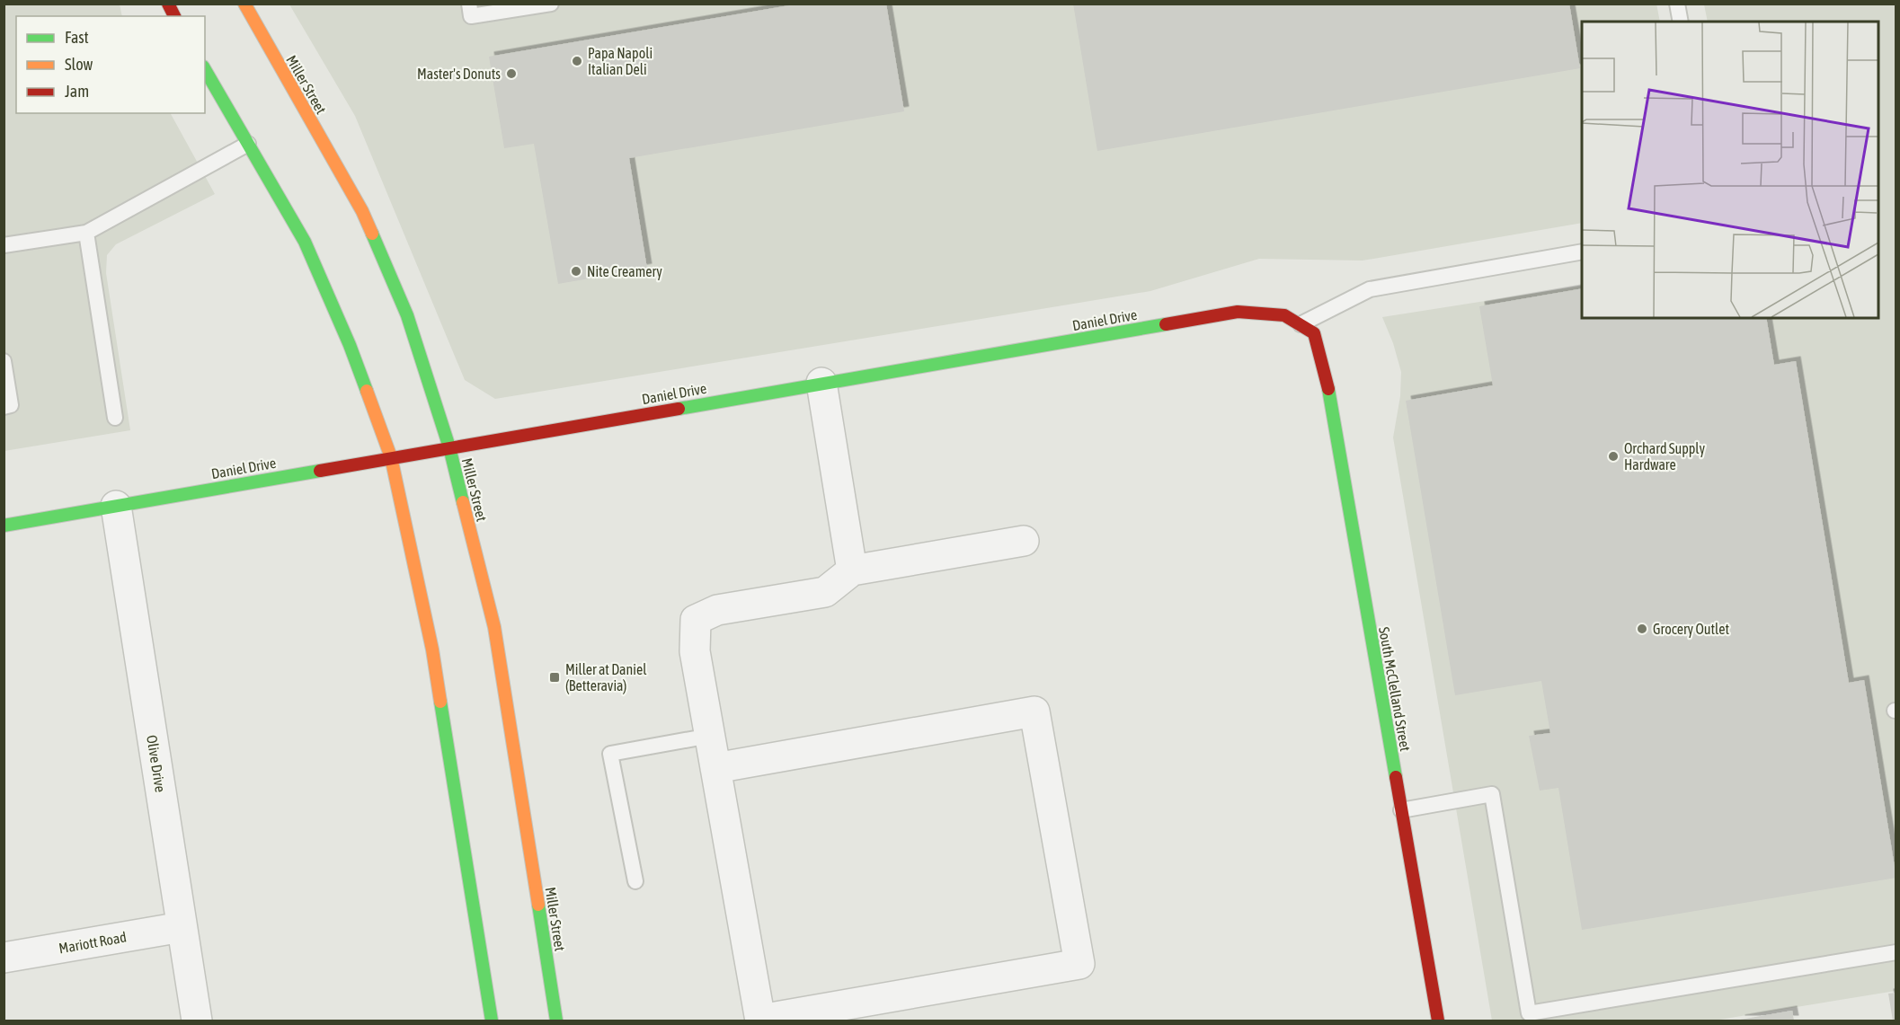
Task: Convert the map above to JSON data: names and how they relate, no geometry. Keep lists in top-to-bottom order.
{
  "streets": {
    "street": [
      "Miller Street",
      "Daniel Drive",
      "South McClelland Street",
      "Olive Drive",
      "Mariott Road"
    ]
  },
  "crossings": [
    ["Miller Street", "Daniel Drive"],
    ["Daniel Drive", "South McClelland Street"],
    ["Daniel Drive", "Olive Drive"],
    ["Olive Drive", "Mariott Road"]
  ],
  "places": {
    "other": [
      "Papa Napoli Italian Deli",
      "Master's Donuts",
      "Nite Creamery",
      "Orchard Supply Hardware",
      "Grocery Outlet"
    ],
    "transit": ["Miller at Daniel (Betteravia)"]
  },
  "legend": ["Fast", "Slow", "Jam"]
}
